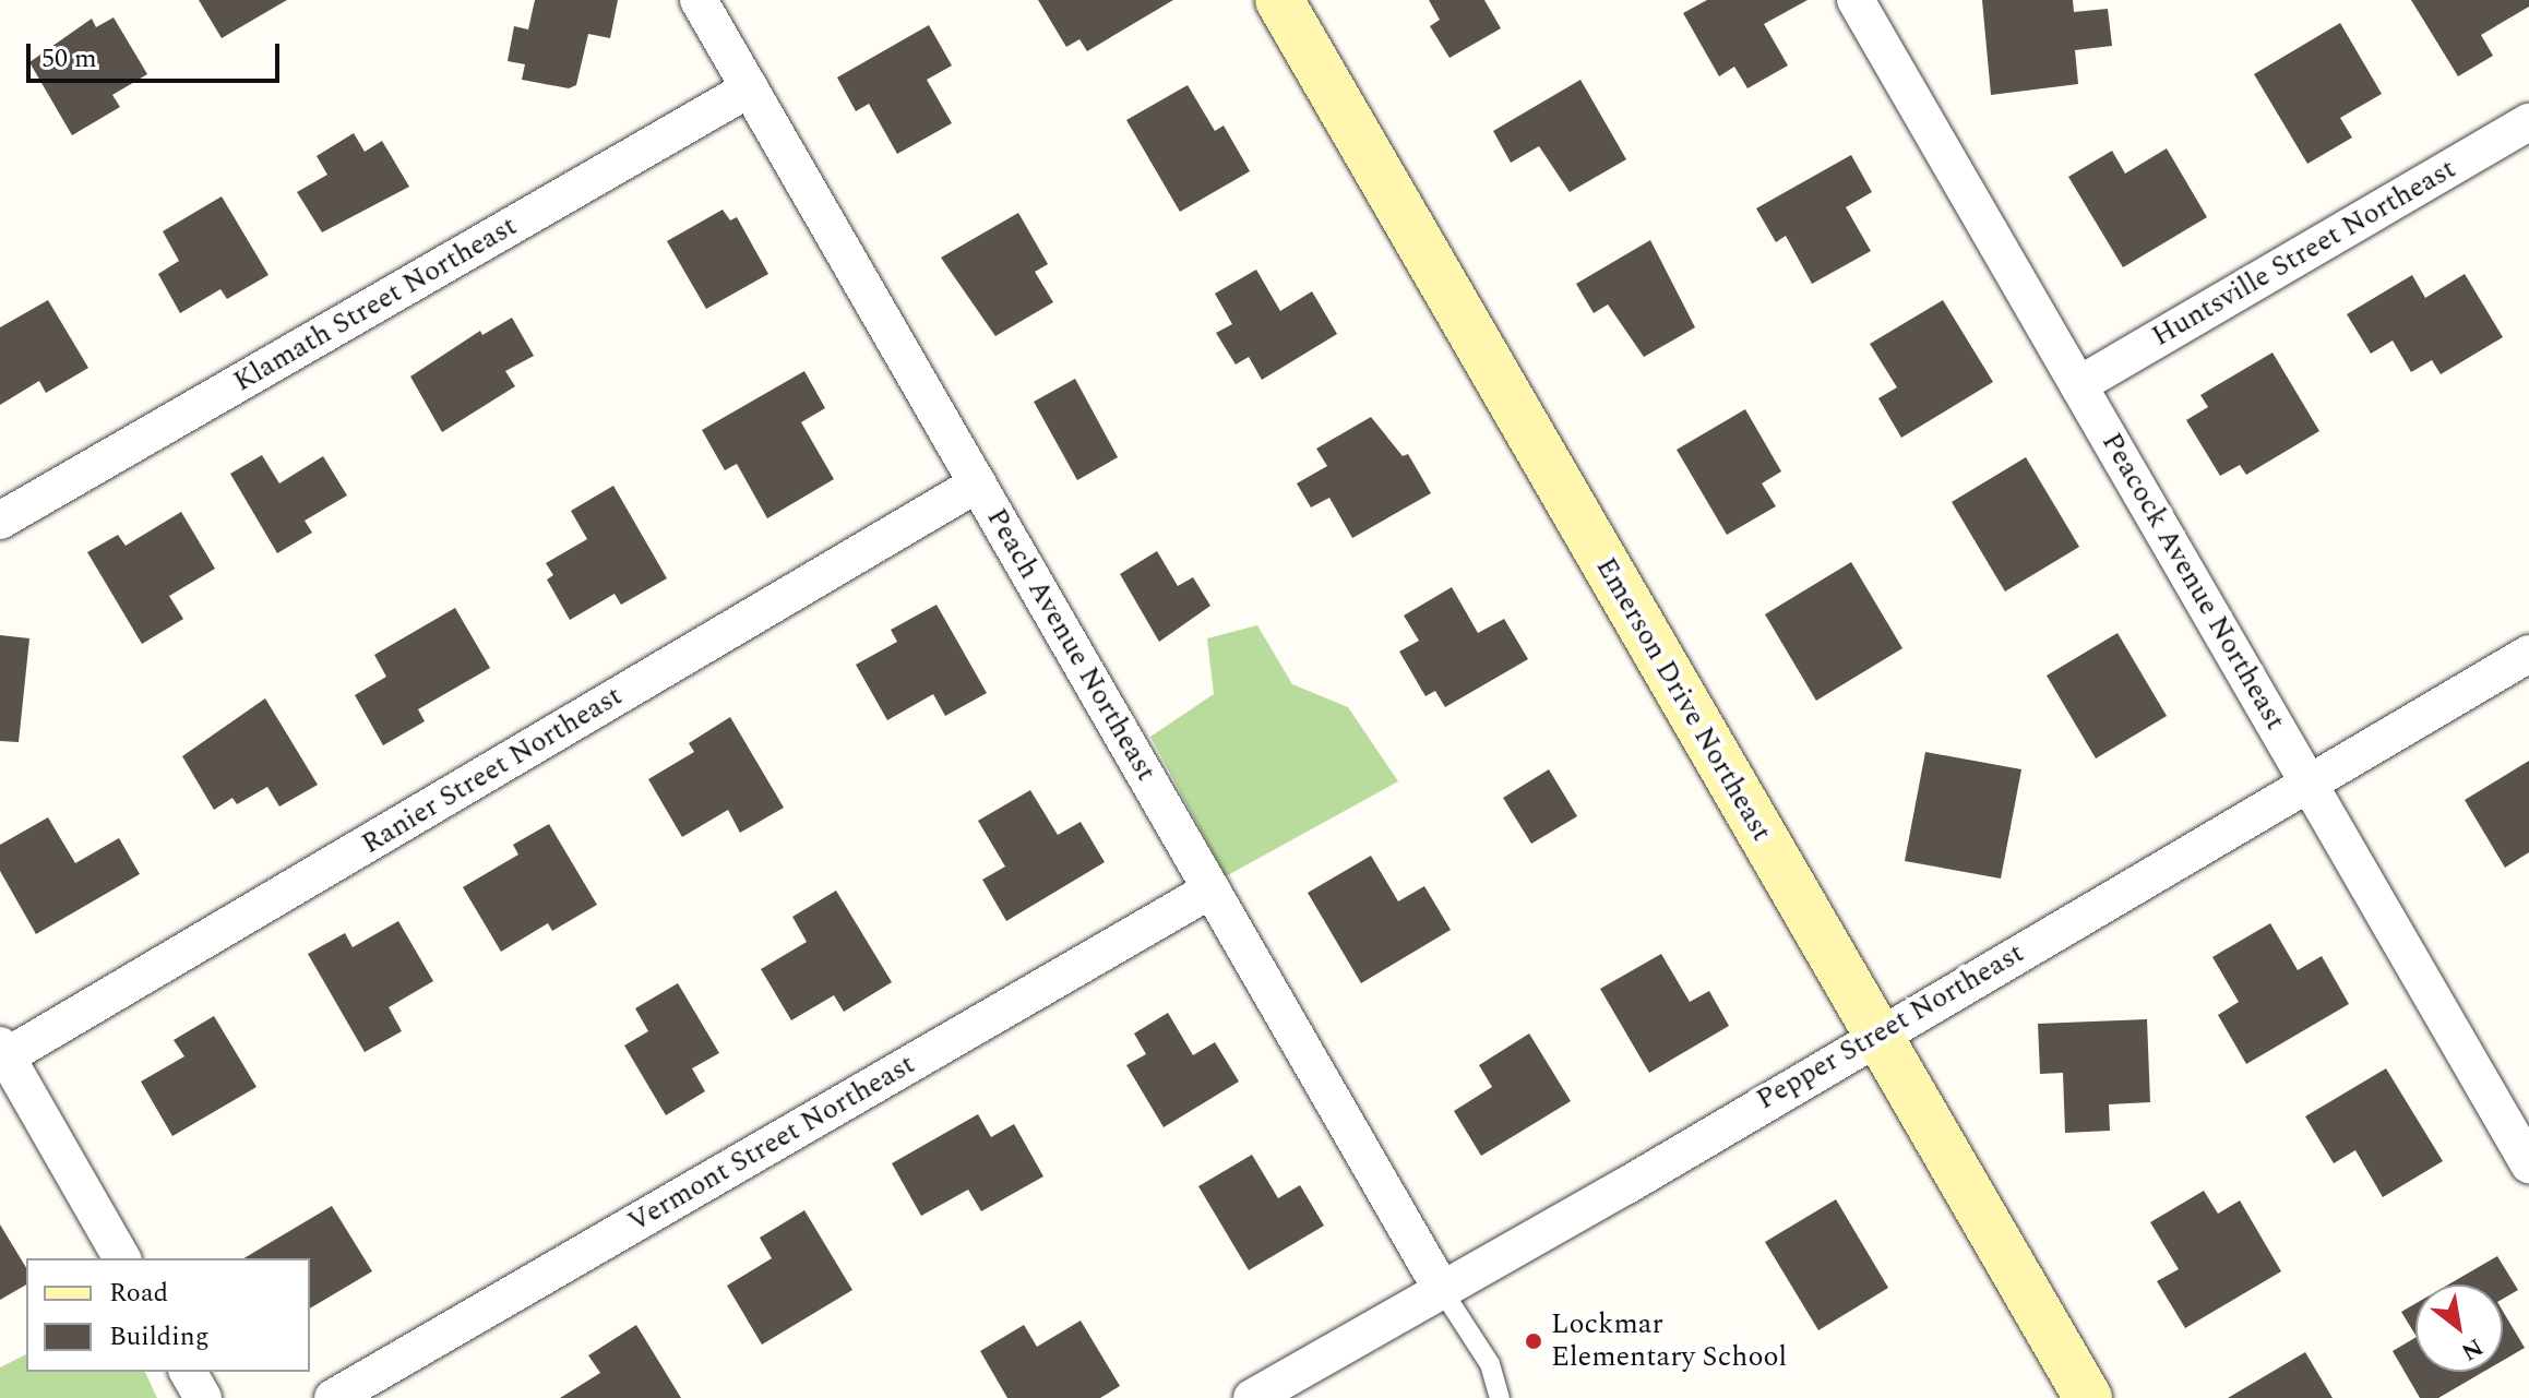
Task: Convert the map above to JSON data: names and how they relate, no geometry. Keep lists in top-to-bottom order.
{
  "streets": {
    "street": [
      "Huntsville Street Northeast",
      "Klamath Street Northeast",
      "Peacock Avenue Northeast",
      "Peach Avenue Northeast",
      "Emerson Drive Northeast",
      "Ranier Street Northeast",
      "Pepper Street Northeast",
      "Vermont Street Northeast"
    ]
  },
  "crossings": [
    ["Huntsville Street Northeast", "Peacock Avenue Northeast"],
    ["Klamath Street Northeast", "Peach Avenue Northeast"],
    ["Peacock Avenue Northeast", "Pepper Street Northeast"],
    ["Peach Avenue Northeast", "Ranier Street Northeast"],
    ["Peach Avenue Northeast", "Pepper Street Northeast"],
    ["Peach Avenue Northeast", "Vermont Street Northeast"],
    ["Emerson Drive Northeast", "Pepper Street Northeast"]
  ],
  "places": ["Lockmar Elementary School"],
  "legend": ["Road", "Building"],
  "scale_bar": "50 m",
  "north": "bottom right"
}
